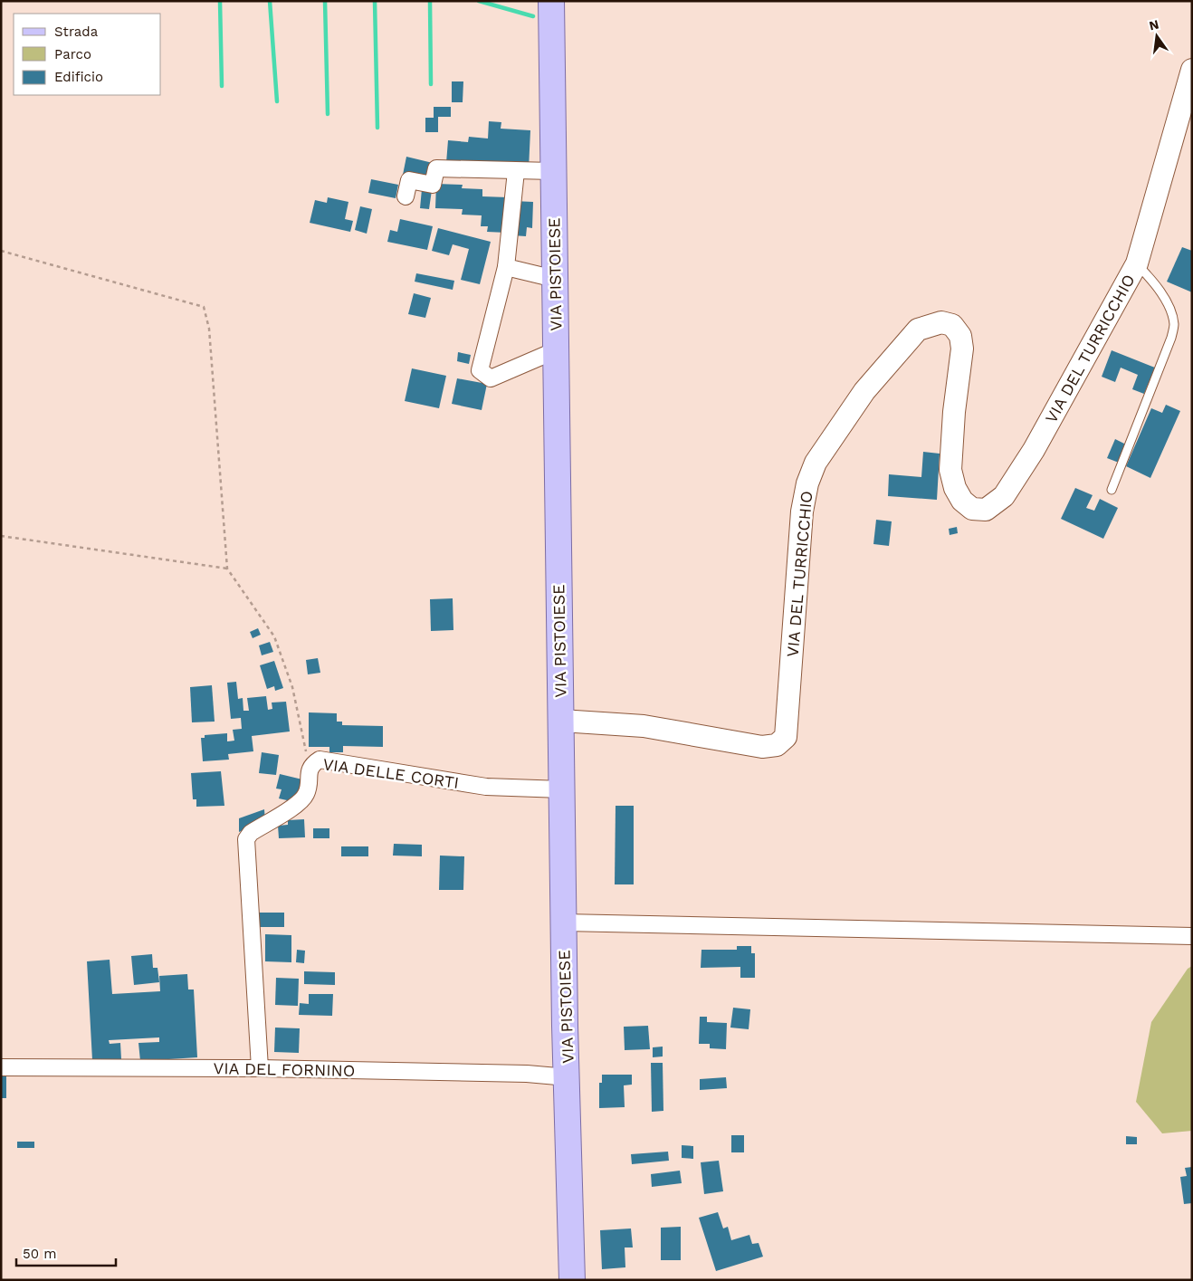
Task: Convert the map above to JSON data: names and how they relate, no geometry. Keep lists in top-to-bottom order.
{
  "streets": {
    "main road": ["VIA PISTOIESE"],
    "street": ["VIA DEL TURRICCHIO", "VIA DELLE CORTI", "VIA DEL FORNINO"]
  },
  "crossings": [
    ["VIA PISTOIESE", "VIA DEL TURRICCHIO"],
    ["VIA PISTOIESE", "VIA DELLE CORTI"],
    ["VIA PISTOIESE", "VIA DEL FORNINO"],
    ["VIA DELLE CORTI", "VIA DEL FORNINO"]
  ],
  "legend": ["Strada", "Parco", "Edificio"],
  "scale_bar": "50 m",
  "north": "top"
}
